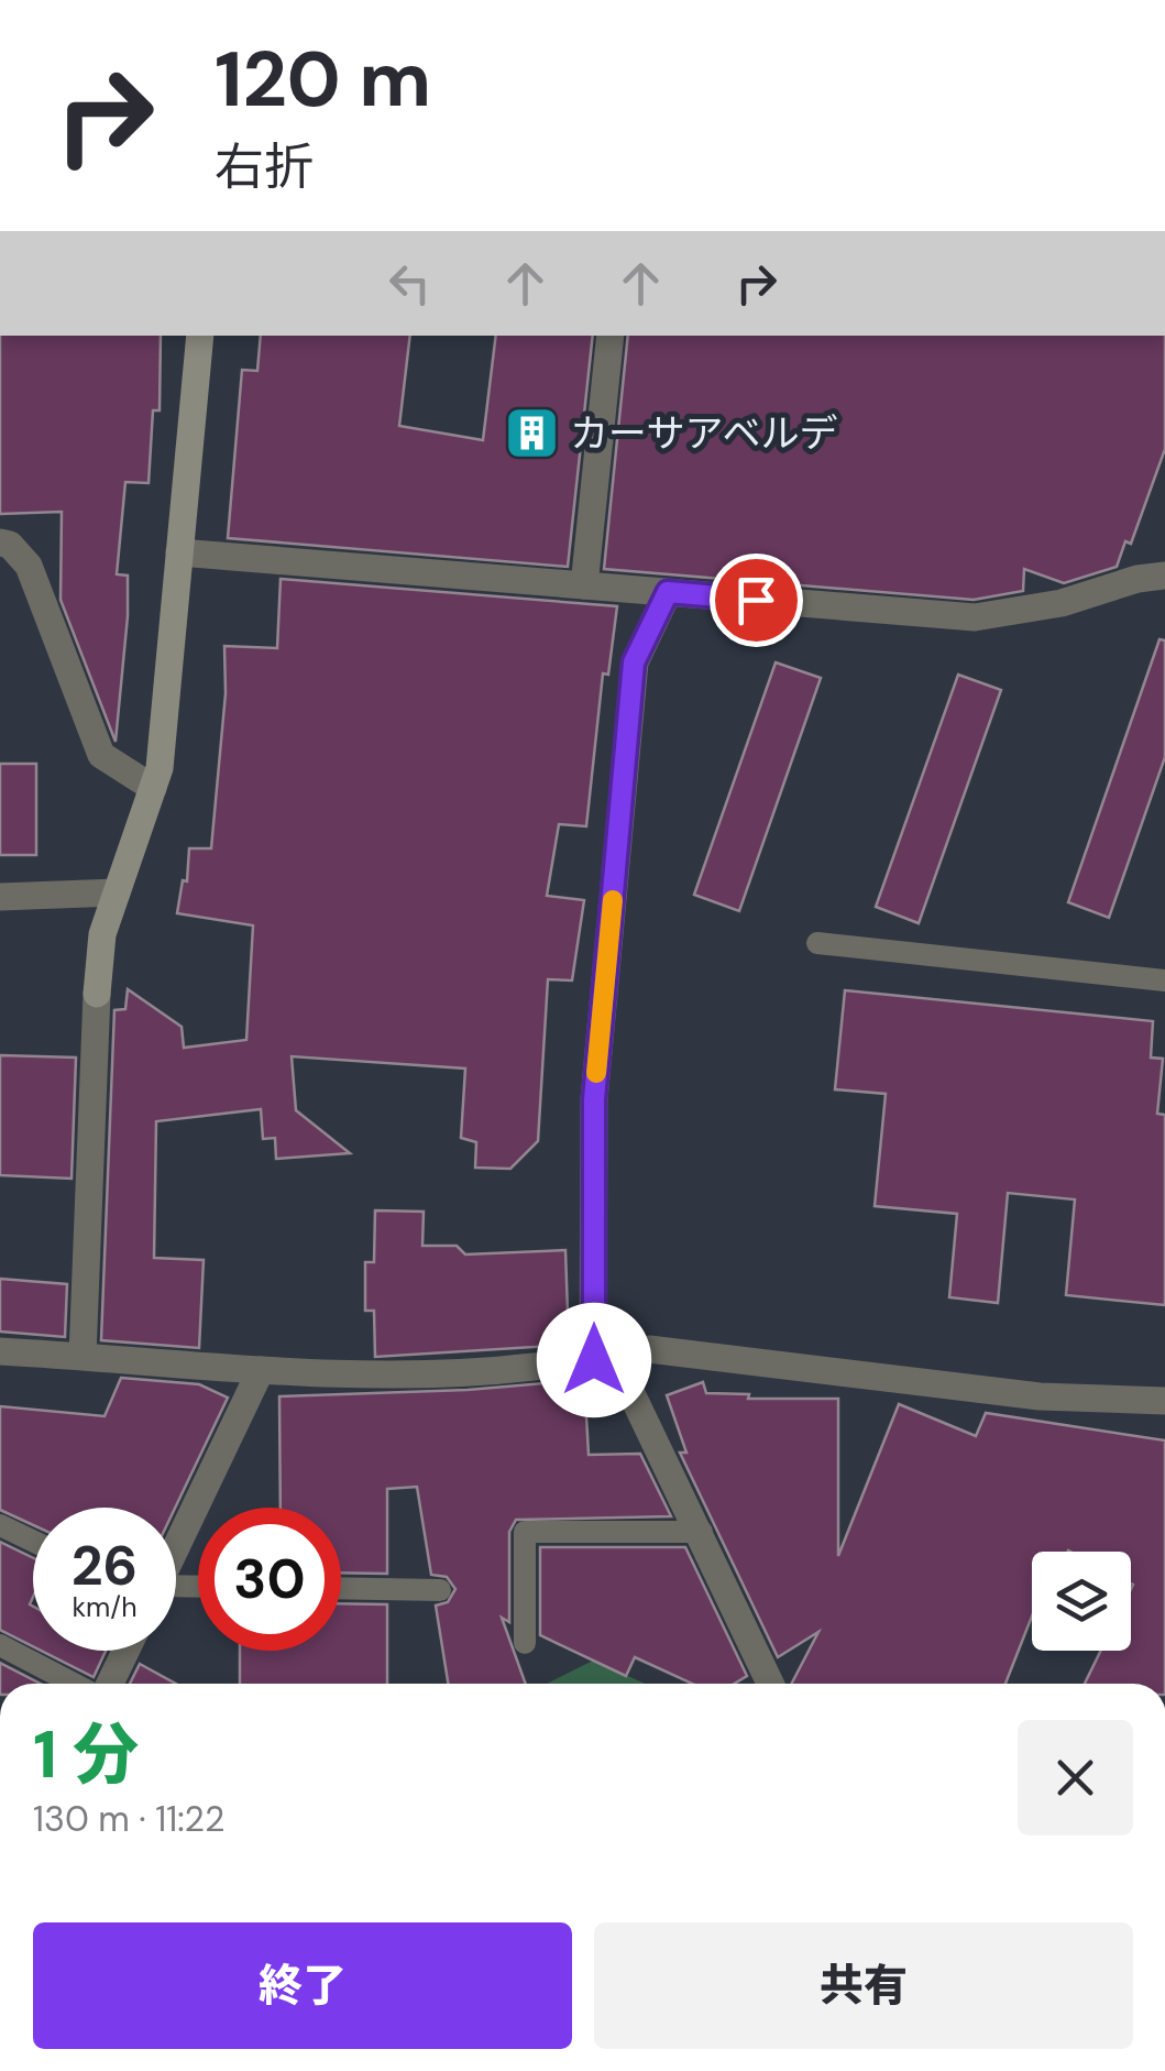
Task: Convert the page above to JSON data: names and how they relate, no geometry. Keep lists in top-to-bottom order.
{
  "places": {
    "building": ["カーサアベルデ"]
  },
  "page": {
    "turn": ["120 m", "右折"],
    "speed": "26 km/h",
    "limit": "30",
    "heading": ["1 分", "130 m · 11:22"],
    "buttons": ["終了", "共有"]
  }
}
